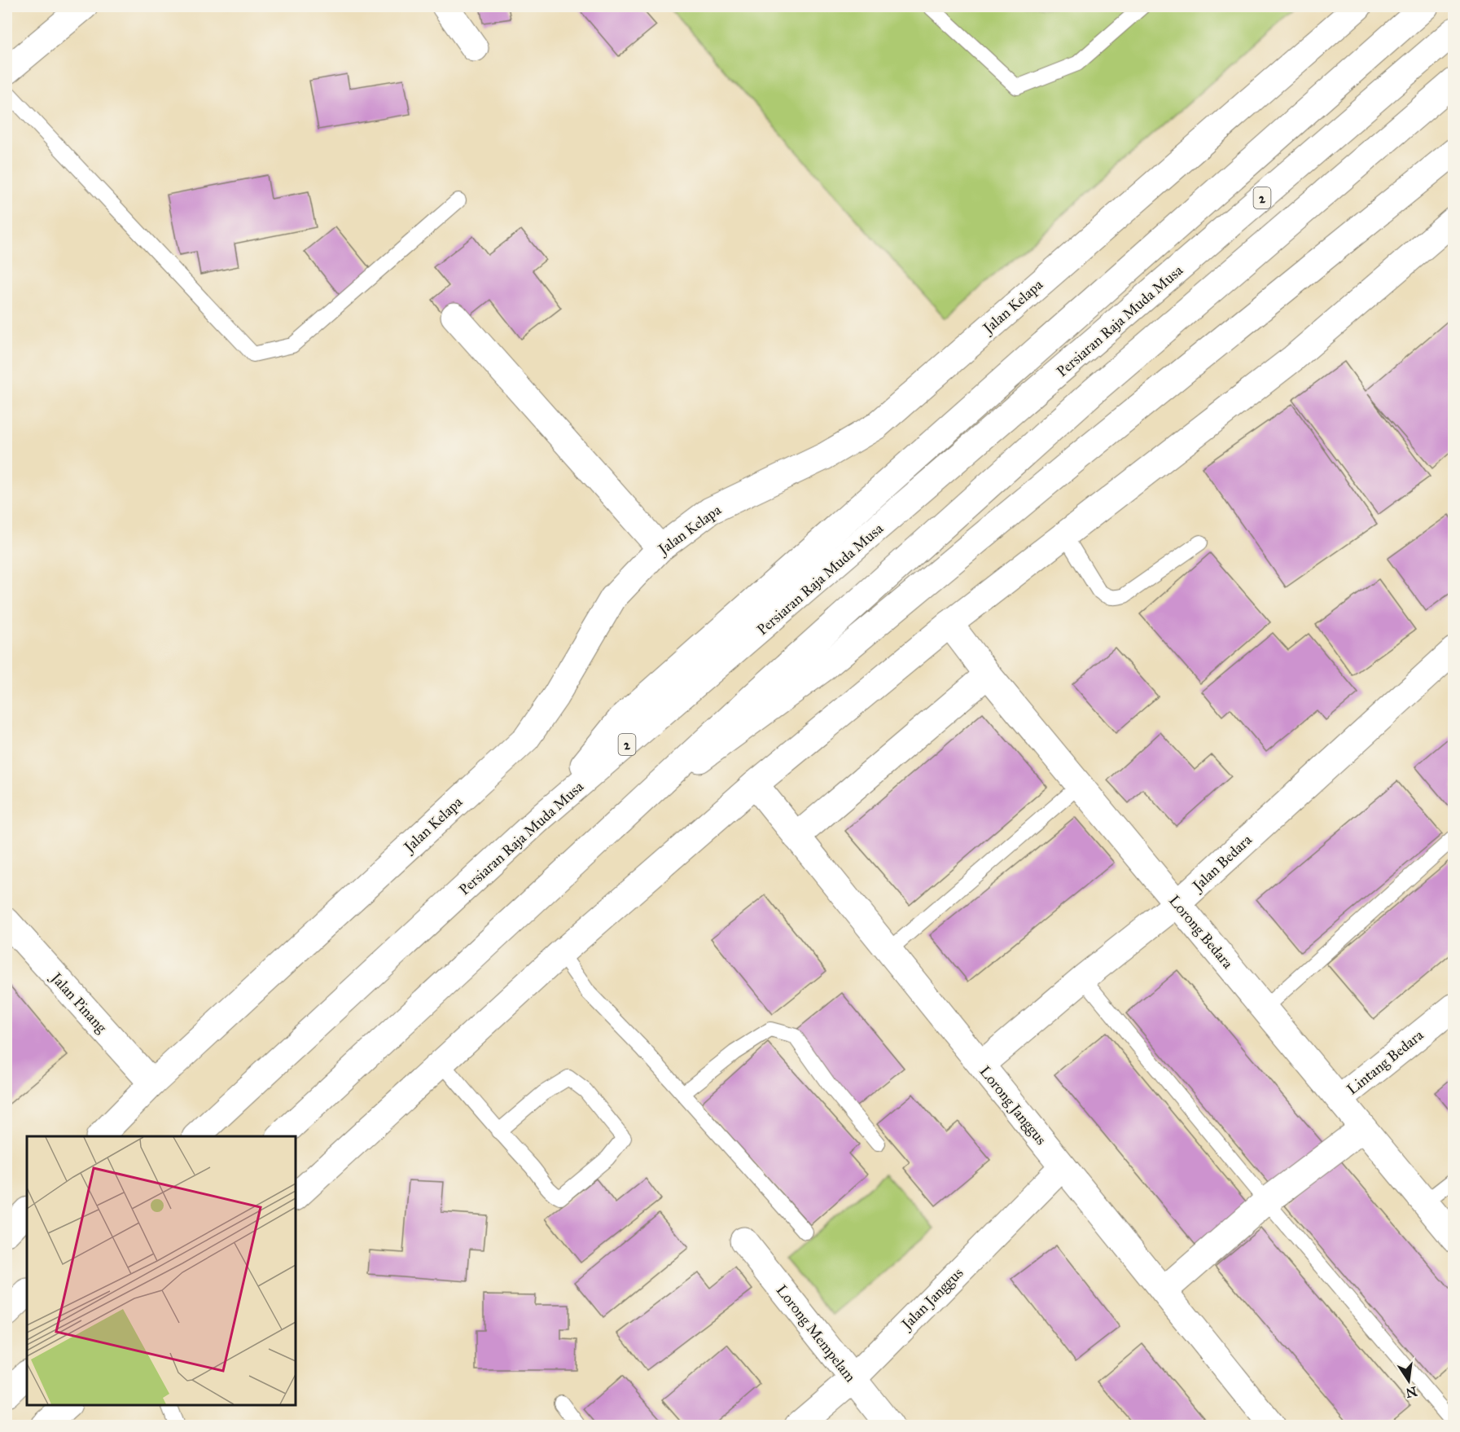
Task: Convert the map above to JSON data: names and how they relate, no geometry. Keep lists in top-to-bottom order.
{
  "streets": {
    "main road": [
      "2",
      "Jalan Kelapa",
      "Persiaran Raja Muda Musa",
      "Jalan Bedara",
      "Lorong Bedara",
      "Jalan Pinang",
      "Lintang Bedara",
      "Lorong Janggus",
      "Jalan Janggus",
      "Lorong Mempelam"
    ]
  },
  "crossings": [
    ["Jalan Kelapa", "Jalan Pinang"],
    ["Jalan Bedara", "Lorong Bedara"],
    ["Jalan Bedara", "Lorong Janggus"],
    ["Lorong Bedara", "Lintang Bedara"],
    ["Lorong Janggus", "Jalan Janggus"],
    ["Jalan Janggus", "Lorong Mempelam"]
  ],
  "north": "bottom"
}
